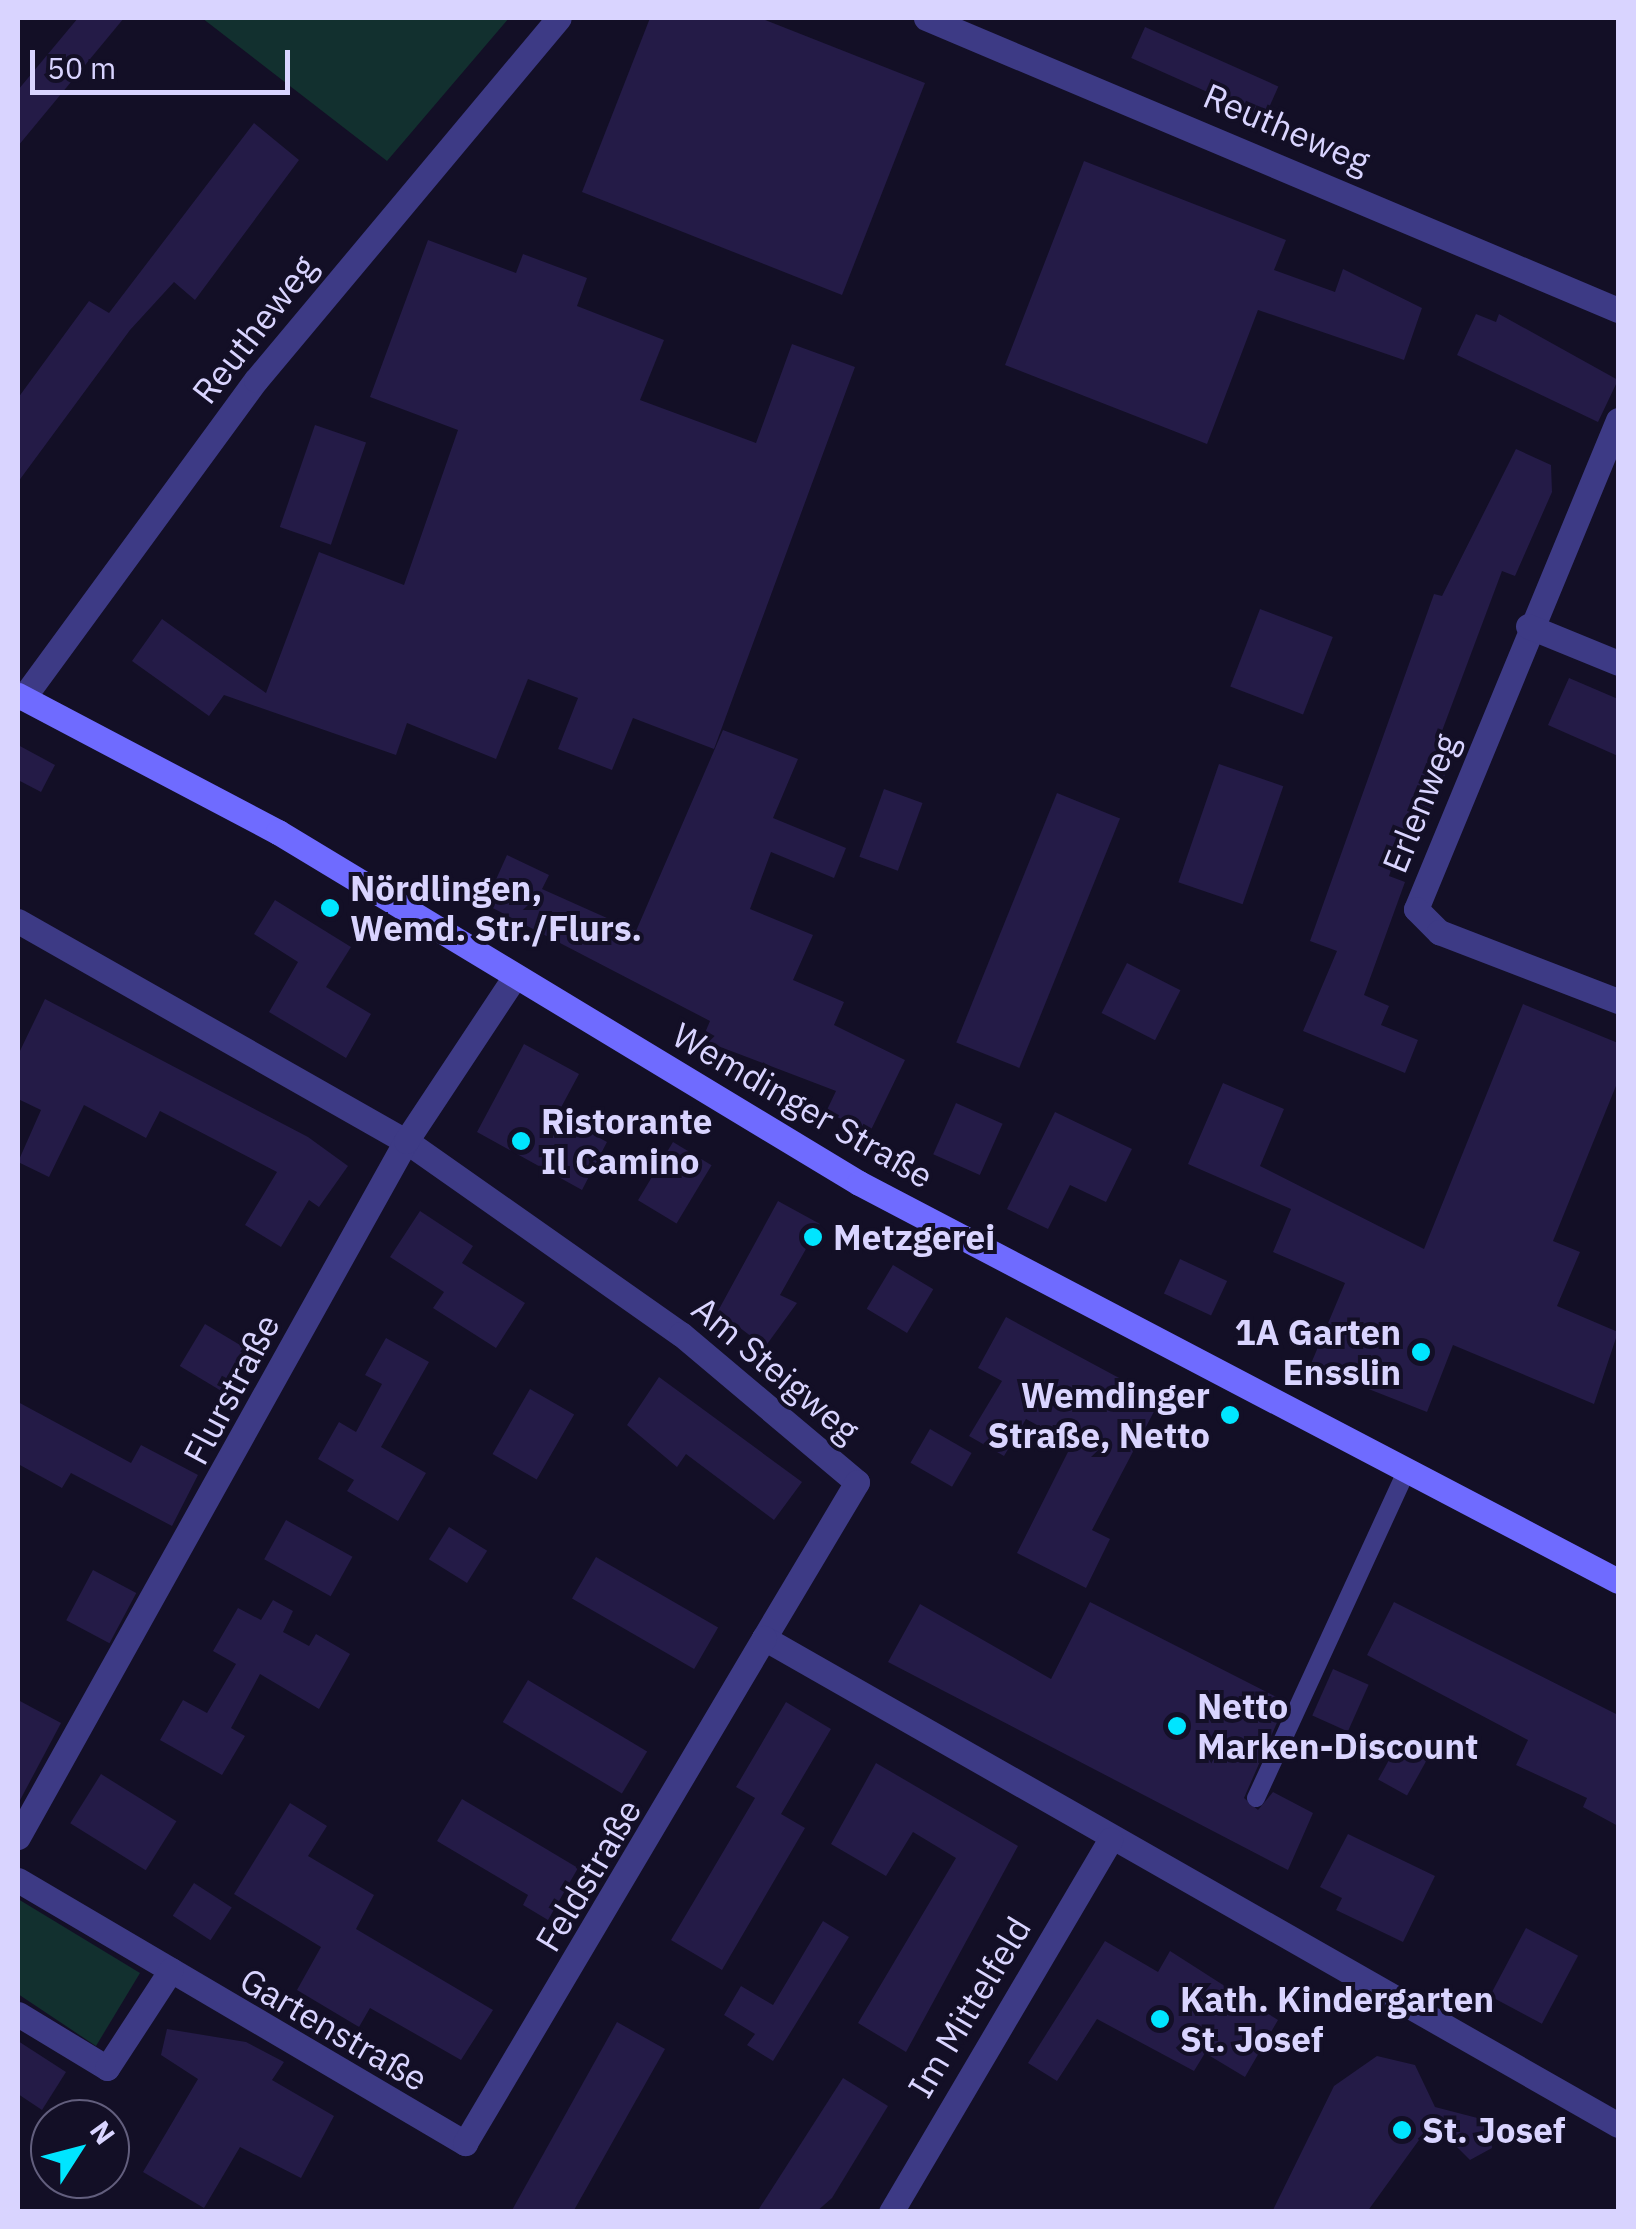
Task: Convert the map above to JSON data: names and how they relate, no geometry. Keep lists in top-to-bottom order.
{
  "streets": {
    "main road": ["Wemdinger Straße"],
    "street": [
      "Reutheweg",
      "Erlenweg",
      "Am Steigweg",
      "Flurstraße",
      "Feldstraße",
      "Im Mittelfeld",
      "Gartenstraße"
    ]
  },
  "crossings": [
    ["Reutheweg", "Wemdinger Straße"],
    ["Wemdinger Straße", "Flurstraße"],
    ["Am Steigweg", "Flurstraße"],
    ["Am Steigweg", "Feldstraße"],
    ["Feldstraße", "Gartenstraße"]
  ],
  "places": [
    "Nördlingen, Wemd. Str./Flurs.",
    "Ristorante Il Camino",
    "Metzgerei",
    "1A Garten Ensslin",
    "Wemdinger Straße, Netto",
    "Netto Marken-Discount",
    "Kath. Kindergarten St. Josef",
    "St. Josef"
  ],
  "scale_bar": "50 m",
  "north": "top right"
}
